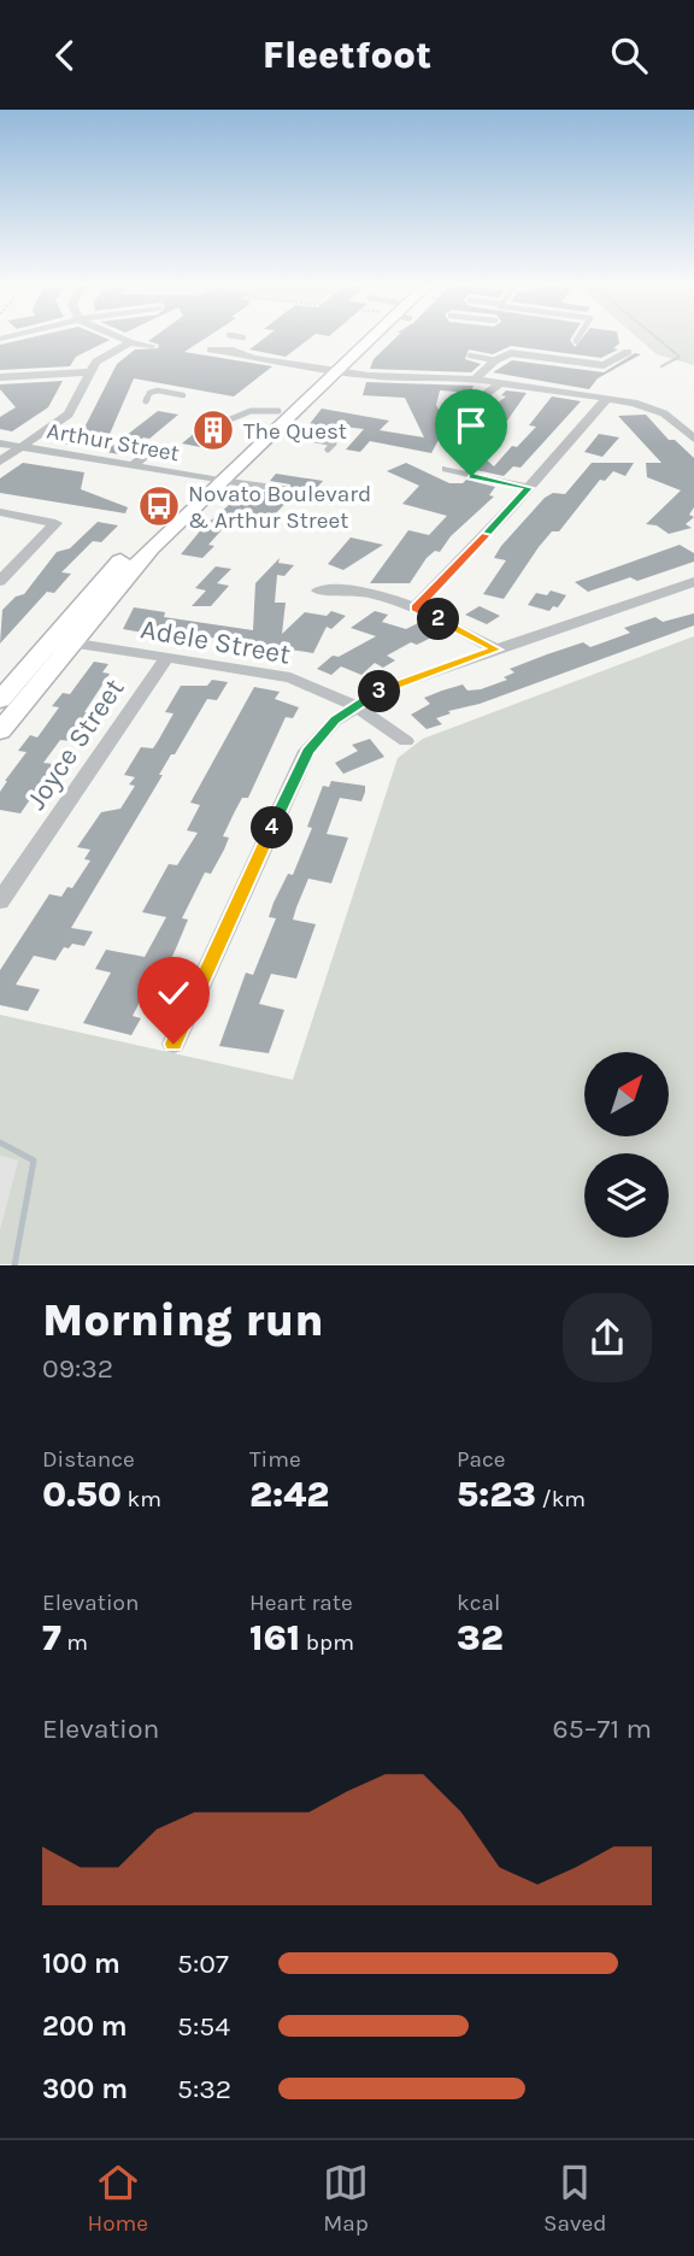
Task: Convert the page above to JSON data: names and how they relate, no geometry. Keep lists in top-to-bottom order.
{
  "streets": {
    "street": ["Arthur Street", "Adele Street", "Joyce Street"]
  },
  "crossings": [
    ["Adele Street", "Joyce Street"]
  ],
  "places": {
    "building": ["The Quest"],
    "bus stop": ["Novato Boulevard & Arthur Street"]
  },
  "north": "top right",
  "page": {
    "header": "Fleetfoot",
    "pins": ["2", "3", "4"],
    "heading": ["Morning run", "09:32"],
    "stats": [
      ["Distance", "0.50 km"],
      ["Time", "2:42"],
      ["Pace", "5:23 /km"],
      ["Elevation", "7 m"],
      ["Heart rate", "161 bpm"],
      ["kcal", "32"]
    ],
    "chart": ["Elevation", "65–71 m"],
    "list": [
      {
        "name": "100 m",
        "note": "5:07"
      },
      {
        "name": "200 m",
        "note": "5:54"
      },
      {
        "name": "300 m",
        "note": "5:32"
      }
    ],
    "tabs": ["Home", "Map", "Saved"]
  }
}
